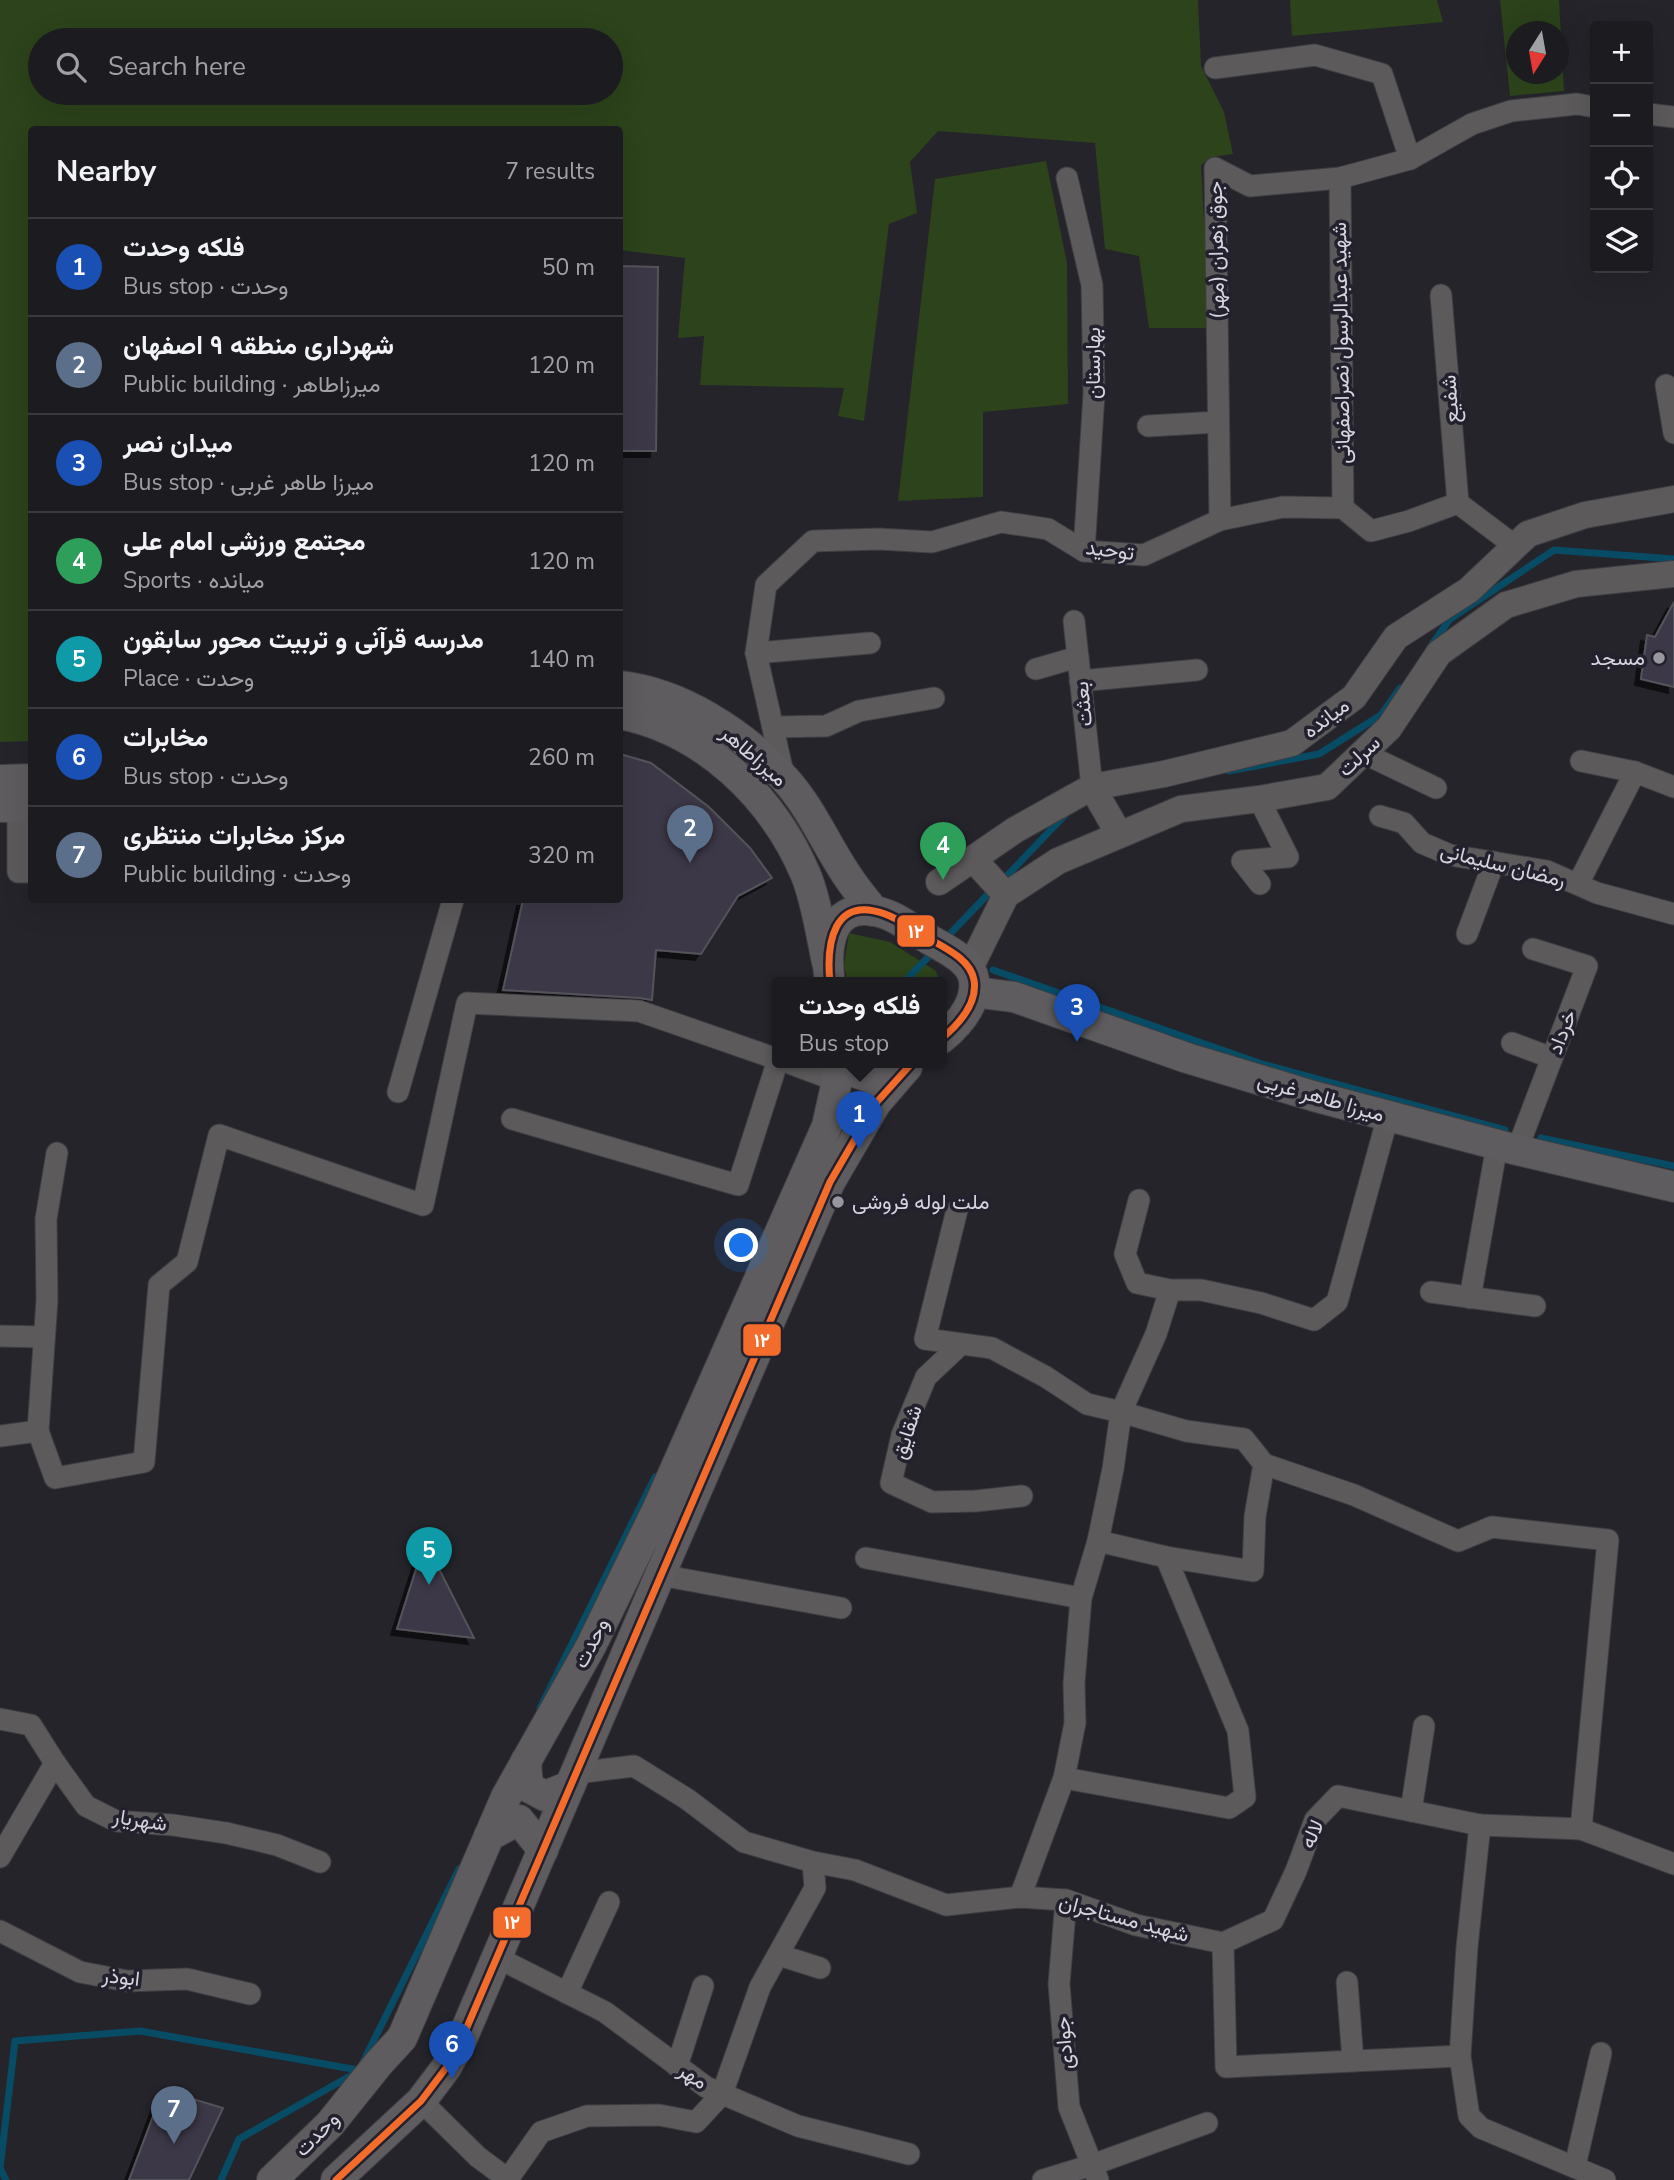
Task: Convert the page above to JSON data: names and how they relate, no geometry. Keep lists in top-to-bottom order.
{
  "streets": {
    "main road": ["میرزاطاهر", "میرزا طاهر غربی", "وحدت"],
    "street": [
      "جوق زهران (مهر)",
      "شهید عبدالرسول نصراصفهانی",
      "بهارستان",
      "شفیع",
      "توحید",
      "بعثت",
      "میانده",
      "سرلت",
      "رمضان سلیمانی",
      "خرداد",
      "شقایق",
      "شهریار",
      "لاله",
      "شهید مستاجران",
      "ابوذر",
      "جوادی",
      "مهر"
    ]
  },
  "crossings": [
    ["جوق زهران (مهر)", "شهید عبدالرسول نصراصفهانی"],
    ["جوق زهران (مهر)", "توحید"],
    ["شهید عبدالرسول نصراصفهانی", "توحید"],
    ["بهارستان", "توحید"],
    ["توحید", "میرزاطاهر"],
    ["بعثت", "میانده"],
    ["خرداد", "میرزا طاهر غربی"],
    ["وحدت", "شهید مستاجران"],
    ["وحدت", "مهر"],
    ["لاله", "شهید مستاجران"],
    ["شهید مستاجران", "جوادی"]
  ],
  "places": ["مسجد", "ملت لوله فروشی"],
  "lines": ["transit line ۱۲"],
  "north": "bottom",
  "page": {
    "map_buttons": ["+", "−"],
    "search": "Search here",
    "heading": ["Nearby", "7 results"],
    "list": [
      {
        "mark": "1",
        "name": "فلکه وحدت",
        "note": "Bus stop · وحدت",
        "value": "50 m"
      },
      {
        "mark": "2",
        "name": "شهرداری منطقه ۹ اصفهان",
        "note": "Public building · میرزاطاهر",
        "value": "120 m"
      },
      {
        "mark": "3",
        "name": "میدان نصر",
        "note": "Bus stop · میرزا طاهر غربی",
        "value": "120 m"
      },
      {
        "mark": "4",
        "name": "مجتمع ورزشی امام علی",
        "note": "Sports · میانده",
        "value": "120 m"
      },
      {
        "mark": "5",
        "name": "مدرسه قرآنی و تربیت محور سابقون",
        "note": "Place · وحدت",
        "value": "140 m"
      },
      {
        "mark": "6",
        "name": "مخابرات",
        "note": "Bus stop · وحدت",
        "value": "260 m"
      },
      {
        "mark": "7",
        "name": "مرکز مخابرات منتظری",
        "note": "Public building · وحدت",
        "value": "320 m"
      }
    ],
    "pins": [
      "2",
      "4",
      "3",
      "1",
      "5",
      "6",
      "7"
    ],
    "popup": ["فلکه وحدت", "Bus stop"]
  }
}
